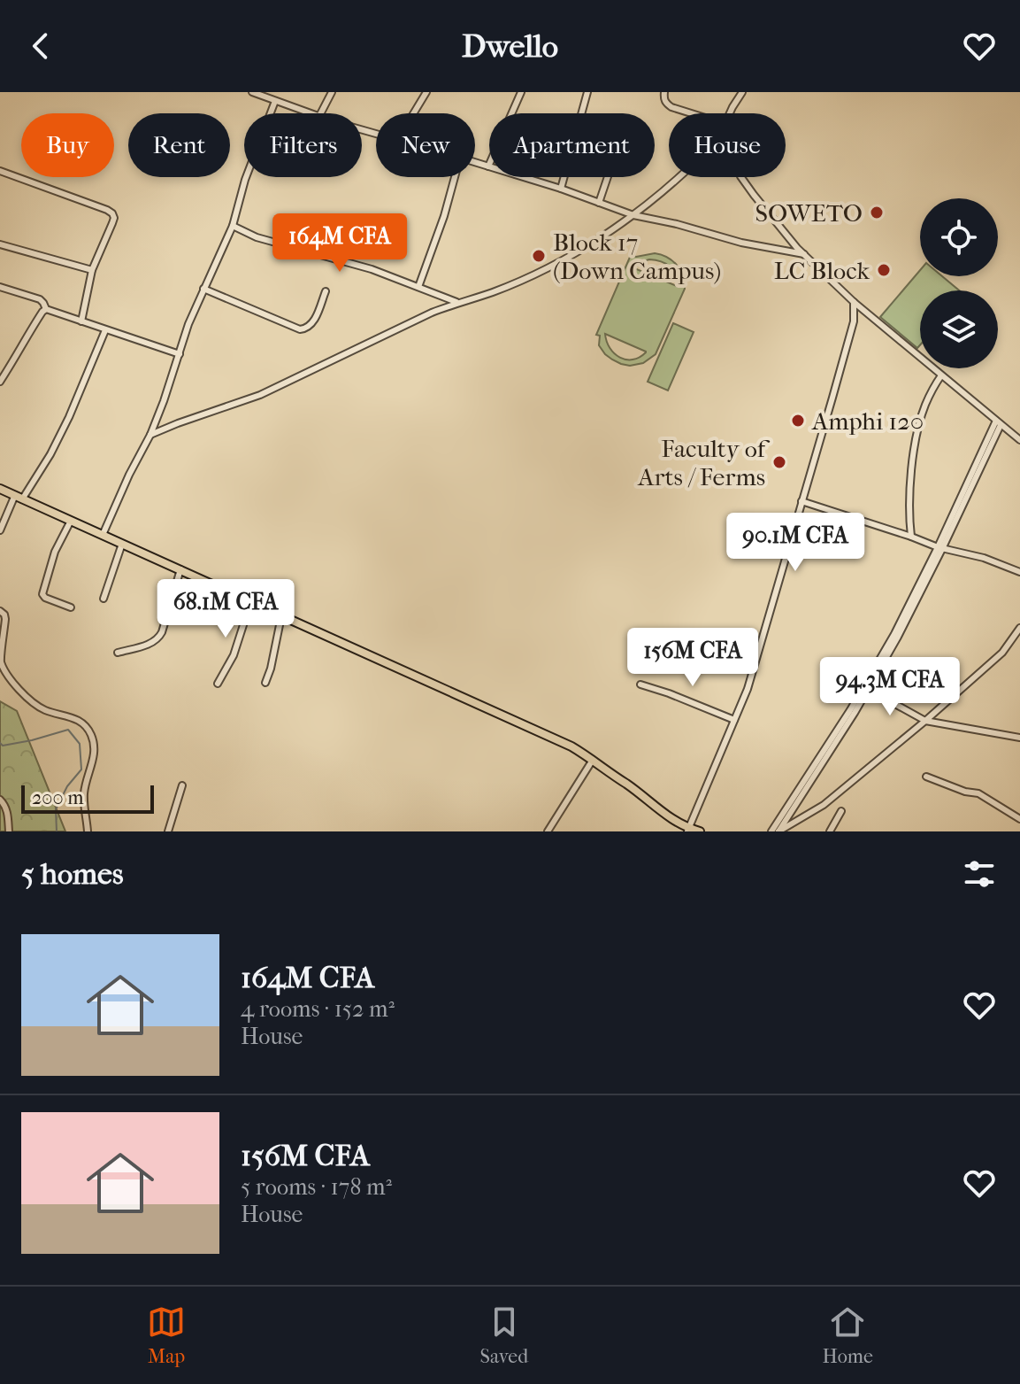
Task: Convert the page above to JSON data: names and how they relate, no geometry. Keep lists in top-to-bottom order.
{
  "places": [
    "SOWETO",
    "Block 17 (Down Campus)",
    "LC Block",
    "Amphi 120",
    "Faculty of Arts / Ferms"
  ],
  "scale_bar": "200 m",
  "page": {
    "header": "Dwello",
    "chip": [
      "Buy",
      "Rent",
      "Filters",
      "New",
      "Apartment",
      "House"
    ],
    "price": [
      "164M CFA",
      "90.1M CFA",
      "68.1M CFA",
      "156M CFA",
      "94.3M CFA"
    ],
    "scale": "200 m",
    "heading": "5 homes",
    "list": [
      {
        "name": "164M CFA",
        "note": "4 rooms · 152 m² · House"
      },
      {
        "name": "156M CFA",
        "note": "5 rooms · 178 m² · House"
      }
    ],
    "tabs": ["Map", "Saved", "Home"]
  }
}
